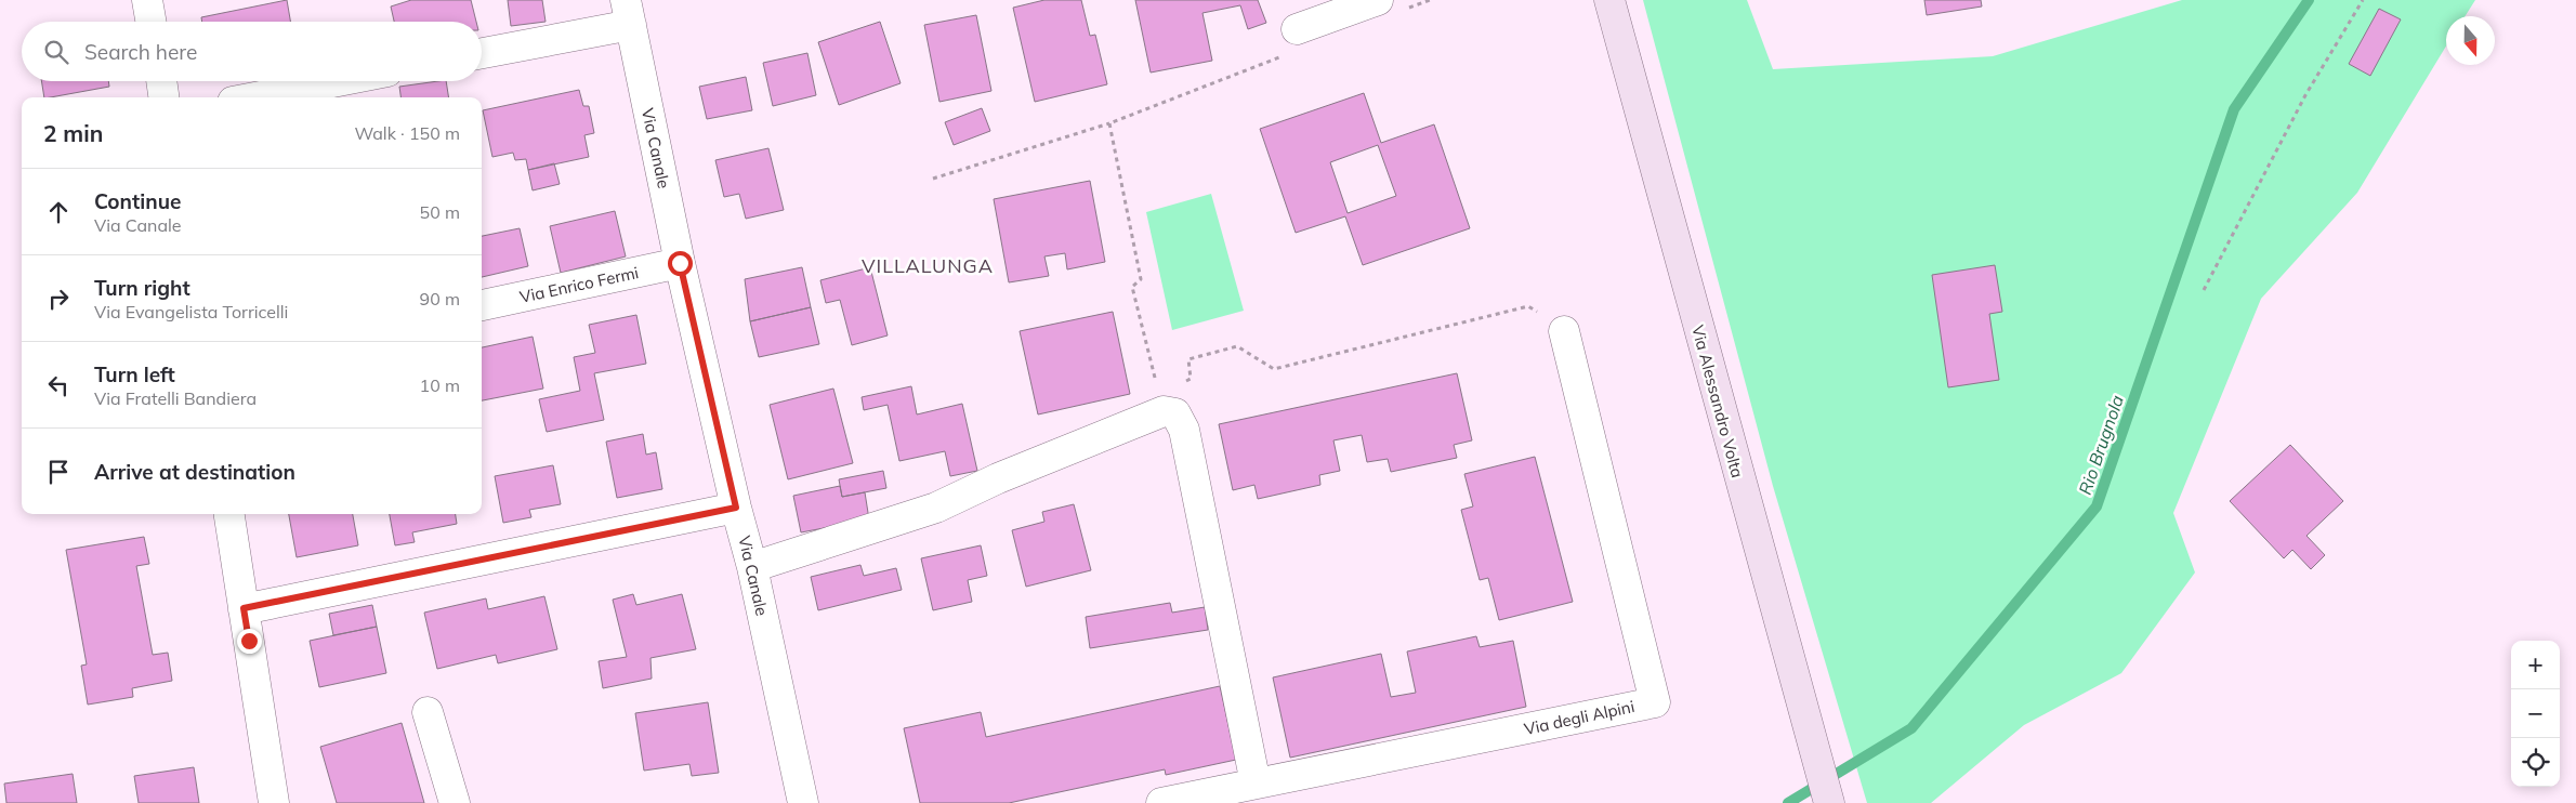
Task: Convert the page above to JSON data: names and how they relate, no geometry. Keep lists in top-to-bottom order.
{
  "streets": {
    "main road": ["Via Alessandro Volta"],
    "street": ["Via Canale", "Via Enrico Fermi", "Via degli Alpini"]
  },
  "crossings": [
    ["Via Canale", "Via Enrico Fermi"]
  ],
  "districts": ["VILLALUNGA"],
  "water": ["Rio Brugnola"],
  "north": "bottom",
  "page": {
    "search": "Search here",
    "heading": ["2 min", "Walk · 150 m"],
    "list": [
      ["Continue", "Via Canale", "50 m"],
      ["Turn right", "Via Evangelista Torricelli", "90 m"],
      ["Turn left", "Via Fratelli Bandiera", "10 m"],
      "Arrive at destination"
    ],
    "map_buttons": ["+", "−"]
  }
}
